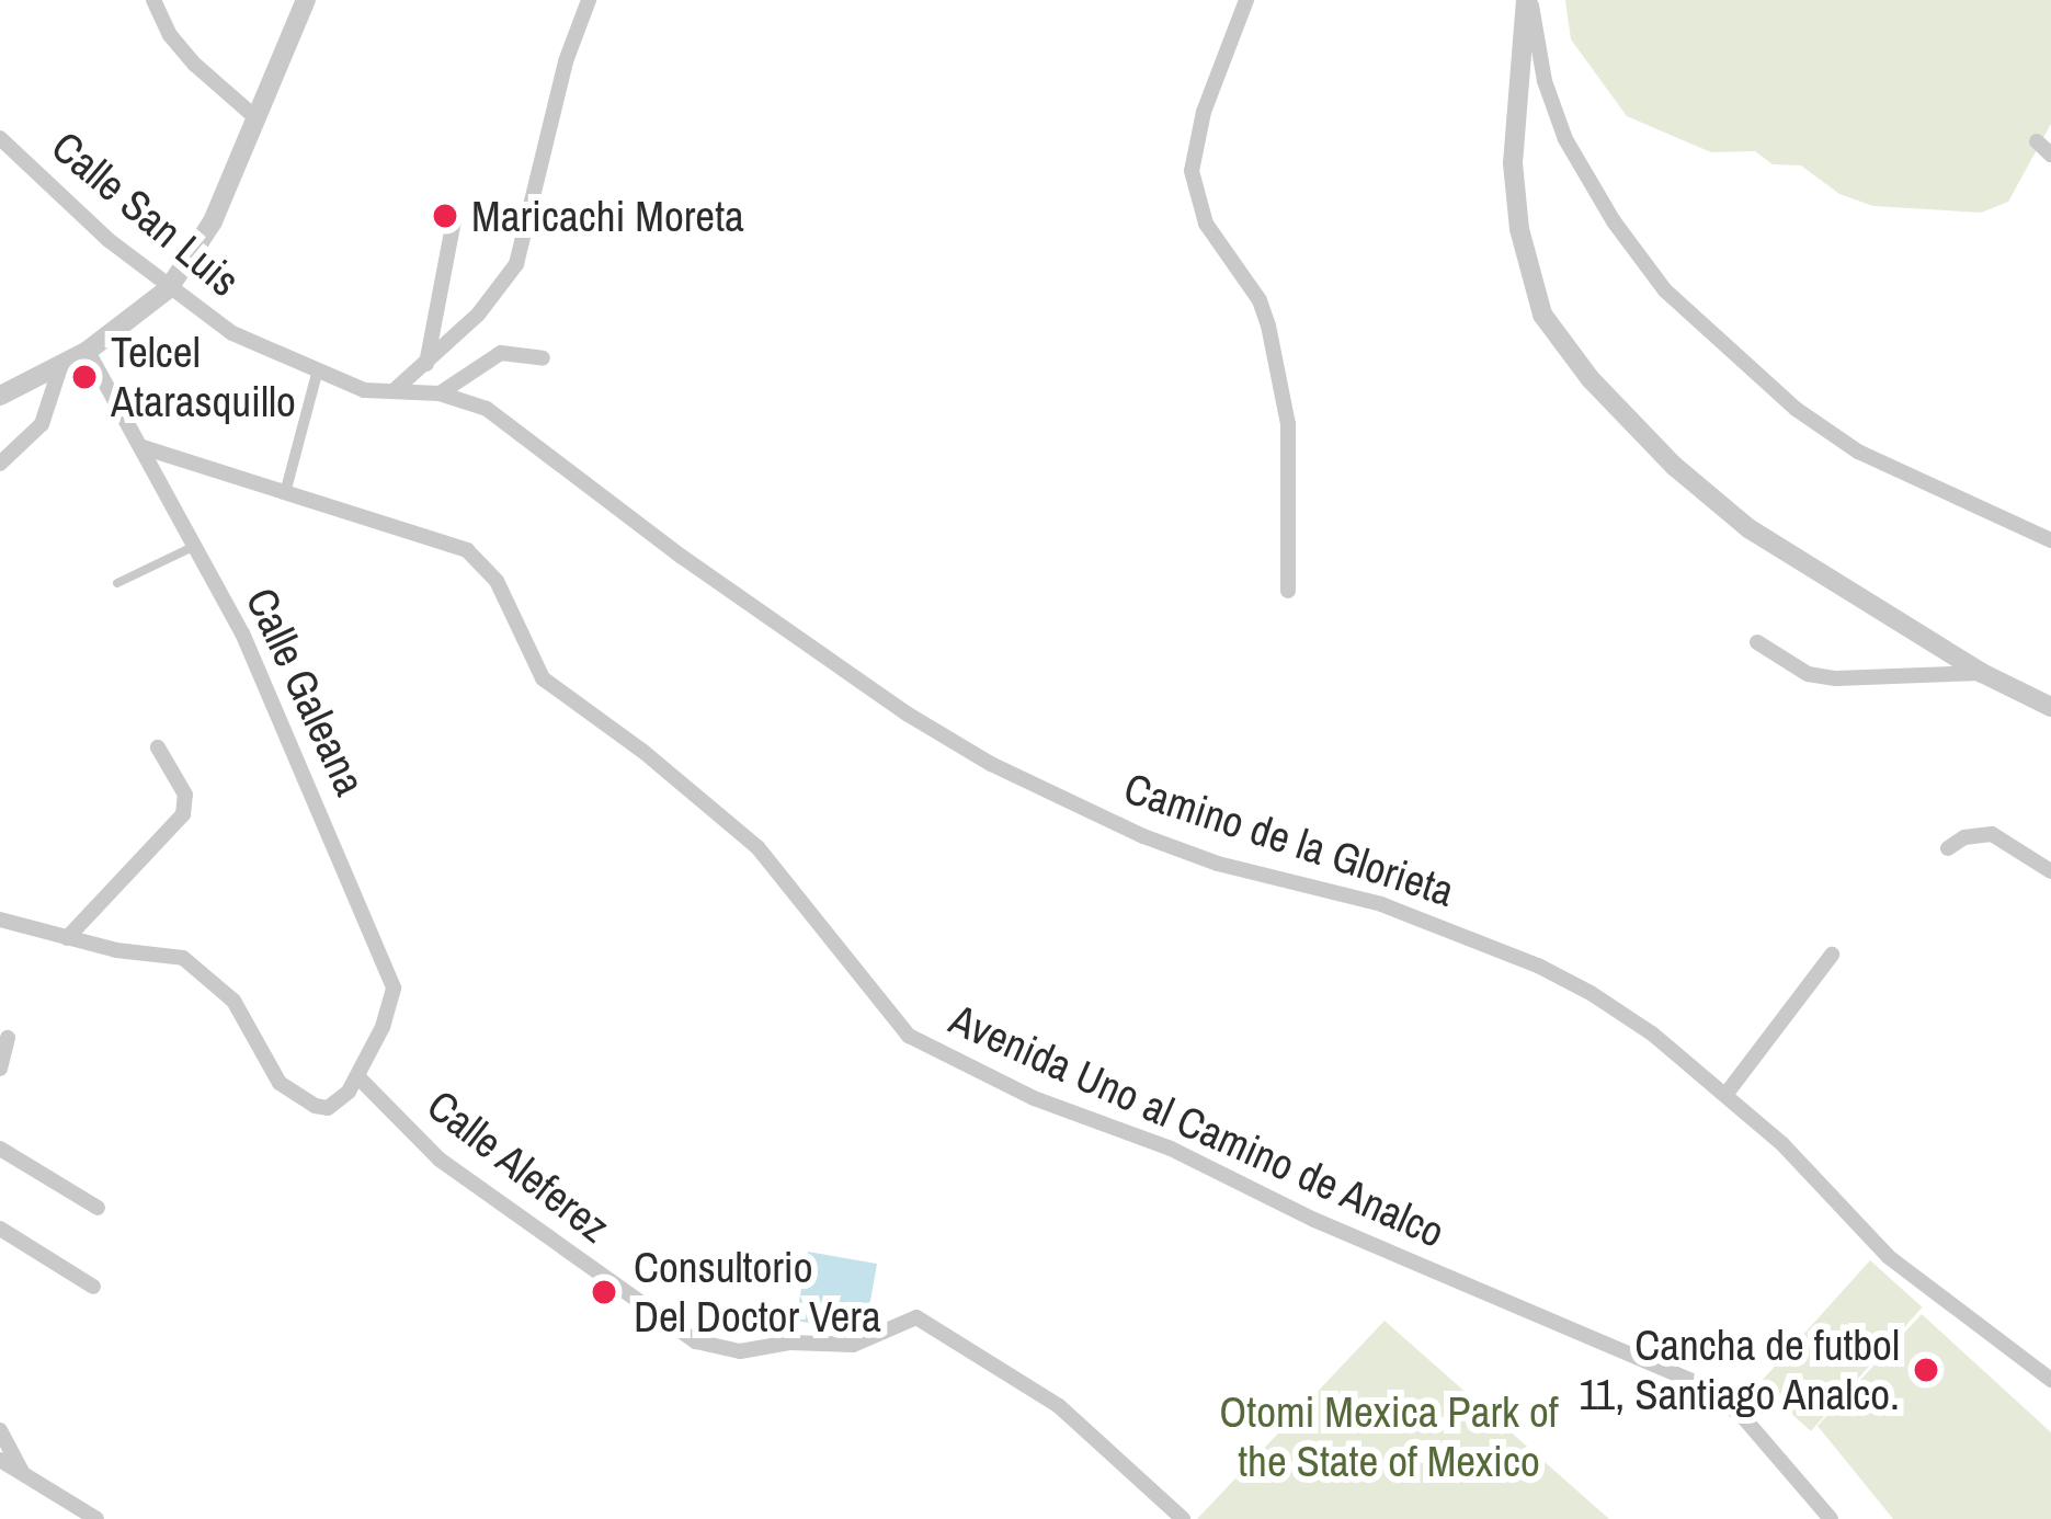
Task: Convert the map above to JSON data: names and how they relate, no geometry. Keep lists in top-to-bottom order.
{
  "streets": {
    "street": [
      "Calle San Luis",
      "Calle Galeana",
      "Camino de la Glorieta",
      "Avenida Uno al Camino de Analco",
      "Calle Aleferez"
    ]
  },
  "crossings": [
    ["Calle San Luis", "Camino de la Glorieta"],
    ["Calle Galeana", "Avenida Uno al Camino de Analco"],
    ["Calle Galeana", "Calle Aleferez"]
  ],
  "parks": ["Otomi Mexica Park of the State of Mexico"],
  "places": [
    "Maricachi Moreta",
    "Telcel Atarasquillo",
    "Consultorio Del Doctor Vera",
    "Cancha de futbol 11, Santiago Analco."
  ]
}
